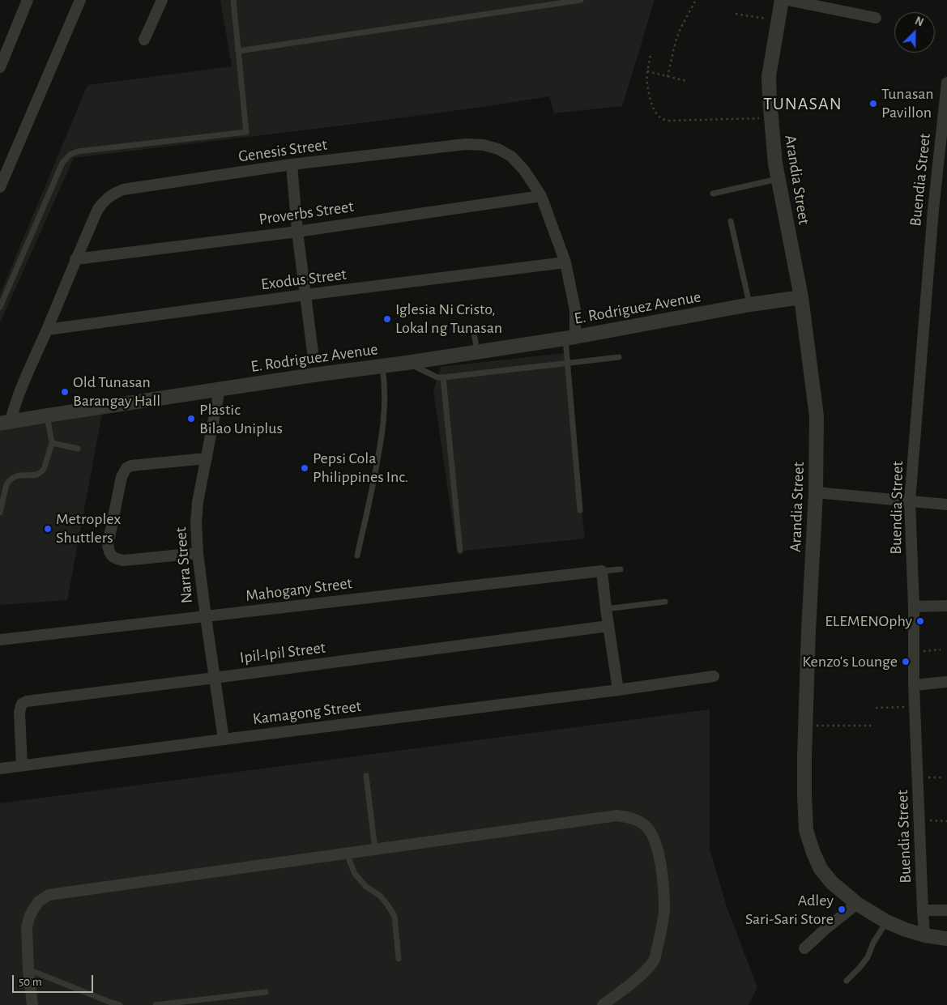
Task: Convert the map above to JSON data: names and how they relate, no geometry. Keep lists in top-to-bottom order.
{
  "streets": {
    "street": [
      "Genesis Street",
      "Arandia Street",
      "Buendia Street",
      "Proverbs Street",
      "Exodus Street",
      "E. Rodriguez Avenue",
      "Narra Street",
      "Mahogany Street",
      "Ipil-Ipil Street",
      "Kamagong Street"
    ]
  },
  "crossings": [
    ["Genesis Street", "Proverbs Street"],
    ["Genesis Street", "Exodus Street"],
    ["Genesis Street", "E. Rodriguez Avenue"],
    ["Arandia Street", "Buendia Street"],
    ["Arandia Street", "E. Rodriguez Avenue"],
    ["E. Rodriguez Avenue", "Narra Street"],
    ["Narra Street", "Mahogany Street"],
    ["Narra Street", "Ipil-Ipil Street"],
    ["Narra Street", "Kamagong Street"],
    ["Ipil-Ipil Street", "Kamagong Street"]
  ],
  "districts": ["TUNASAN"],
  "places": [
    "Tunasan Pavillon",
    "Iglesia Ni Cristo, Lokal ng Tunasan",
    "Old Tunasan Barangay Hall",
    "Plastic Bilao Uniplus",
    "Pepsi Cola Philippines Inc.",
    "Metroplex Shuttlers",
    "ELEMENOphy",
    "Kenzo's Lounge",
    "Adley Sari-Sari Store"
  ],
  "scale_bar": "50 m",
  "north": "top right"
}
